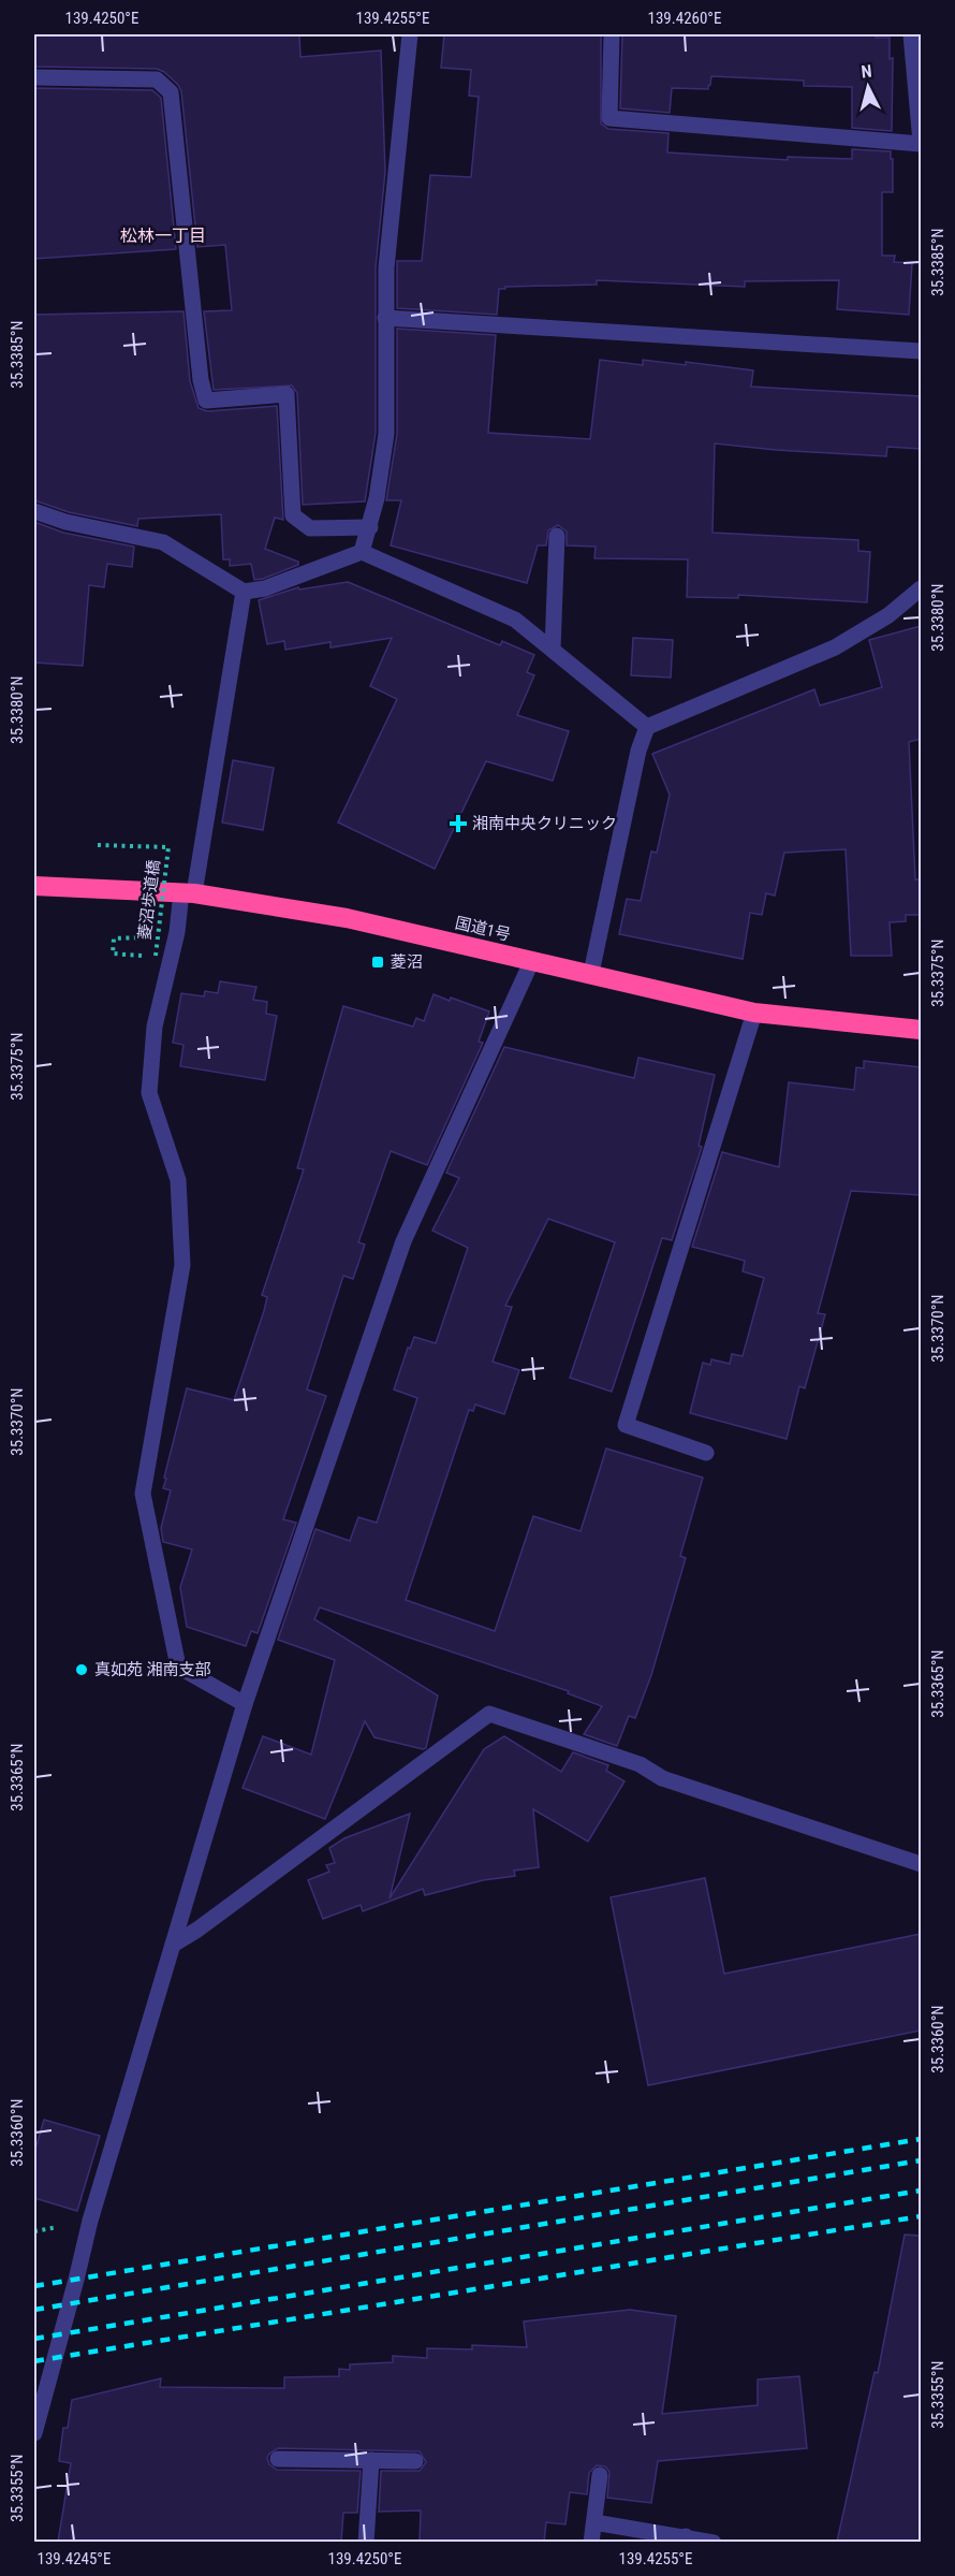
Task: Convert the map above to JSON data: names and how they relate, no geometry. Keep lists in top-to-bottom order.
{
  "streets": {
    "highway": ["国道1号"],
    "path": ["菱沼歩道橋"]
  },
  "districts": ["松林一丁目"],
  "places": {
    "health": ["湘南中央クリニック"],
    "transit": ["菱沼"],
    "other": ["真如苑 湘南支部"]
  },
  "north": "top",
  "coordinates": [
    "139.4250°E",
    "139.4255°E",
    "139.4260°E",
    "35.3385°N",
    "35.3380°N",
    "35.3375°N",
    "35.3370°N",
    "35.3365°N",
    "35.3360°N",
    "35.3355°N",
    "139.4245°E"
  ]
}
